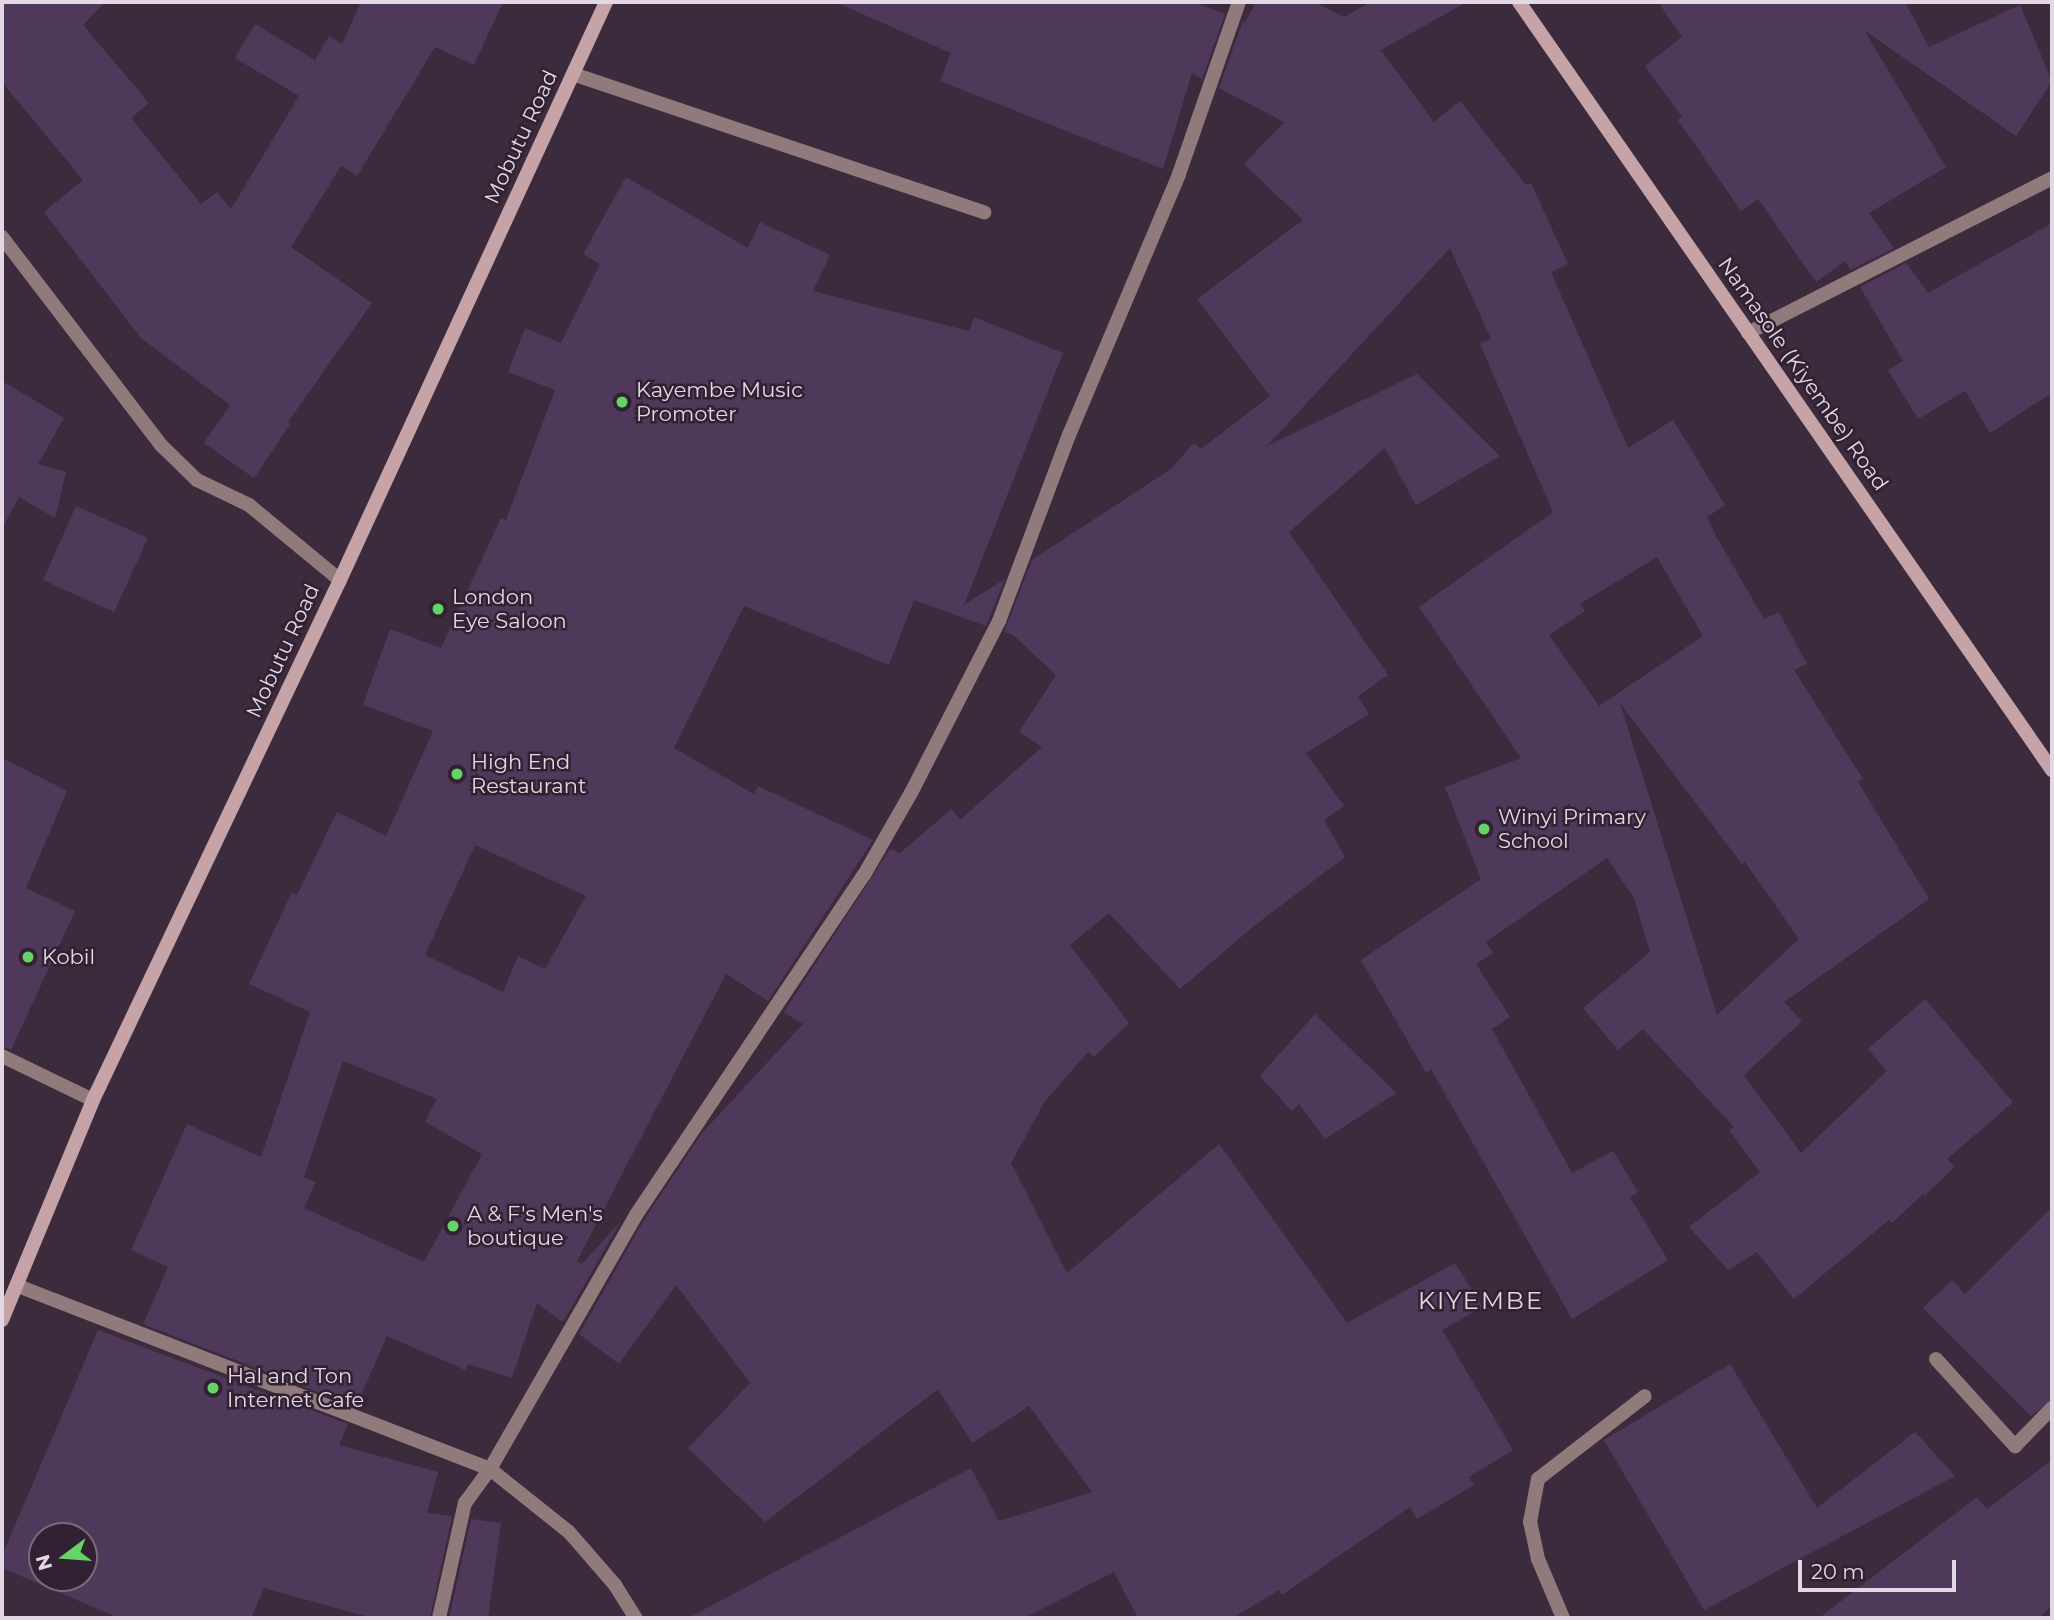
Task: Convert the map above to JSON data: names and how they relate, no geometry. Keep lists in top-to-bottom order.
{
  "streets": {
    "street": ["Mobutu Road", "Namasole (Kiyembe) Road"]
  },
  "districts": ["KIYEMBE"],
  "places": [
    "Kayembe Music Promoter",
    "London Eye Saloon",
    "High End Restaurant",
    "Winyi Primary School",
    "Kobil",
    "A & F's Men's boutique",
    "Hal and Ton Internet Cafe"
  ],
  "scale_bar": "20 m",
  "north": "left"
}
